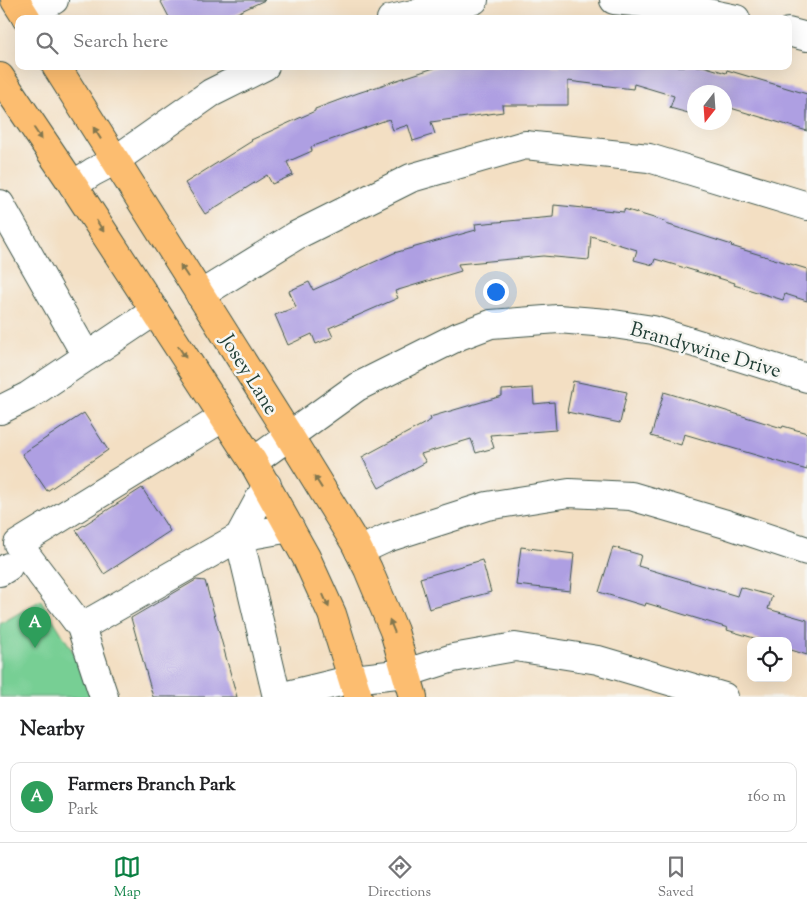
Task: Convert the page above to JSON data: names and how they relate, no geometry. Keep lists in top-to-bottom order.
{
  "streets": {
    "main road": ["Josey Lane"],
    "street": ["Brandywine Drive"]
  },
  "crossings": [
    ["Brandywine Drive", "Josey Lane"]
  ],
  "north": "bottom",
  "page": {
    "search": "Search here",
    "pins": "A",
    "heading": "Nearby",
    "list": [
      {
        "mark": "A",
        "name": "Farmers Branch Park",
        "note": "Park",
        "value": "160 m"
      }
    ],
    "nav": ["Map", "Directions", "Saved"]
  }
}
